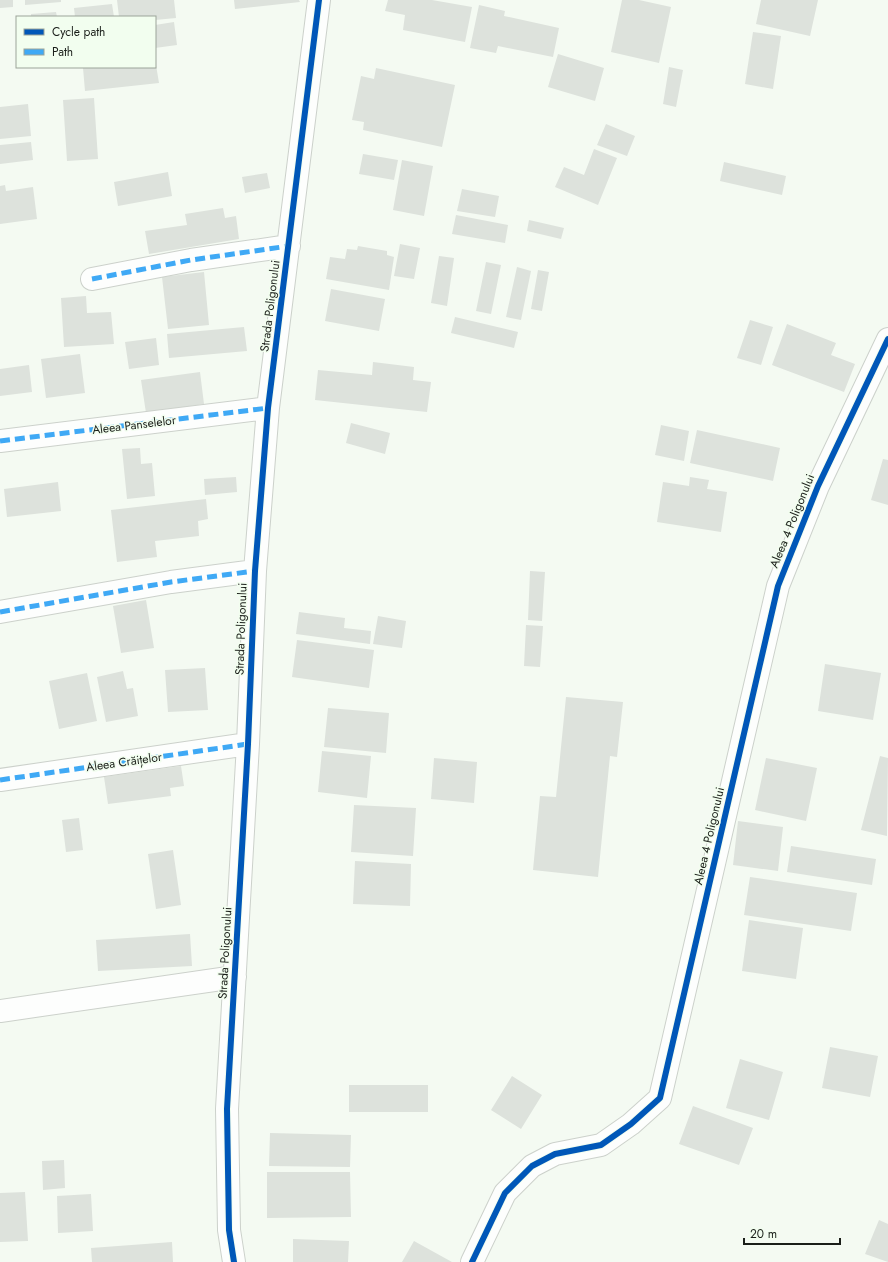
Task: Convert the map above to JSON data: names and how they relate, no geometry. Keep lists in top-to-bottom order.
{
  "streets": {
    "street": [
      "Strada Poligonului",
      "Aleea Panselelor",
      "Aleea 4 Poligonului",
      "Aleea Crăițelor"
    ]
  },
  "crossings": [
    ["Strada Poligonului", "Aleea Panselelor"],
    ["Strada Poligonului", "Aleea Crăițelor"]
  ],
  "legend": ["Cycle path", "Path"],
  "scale_bar": "20 m"
}
